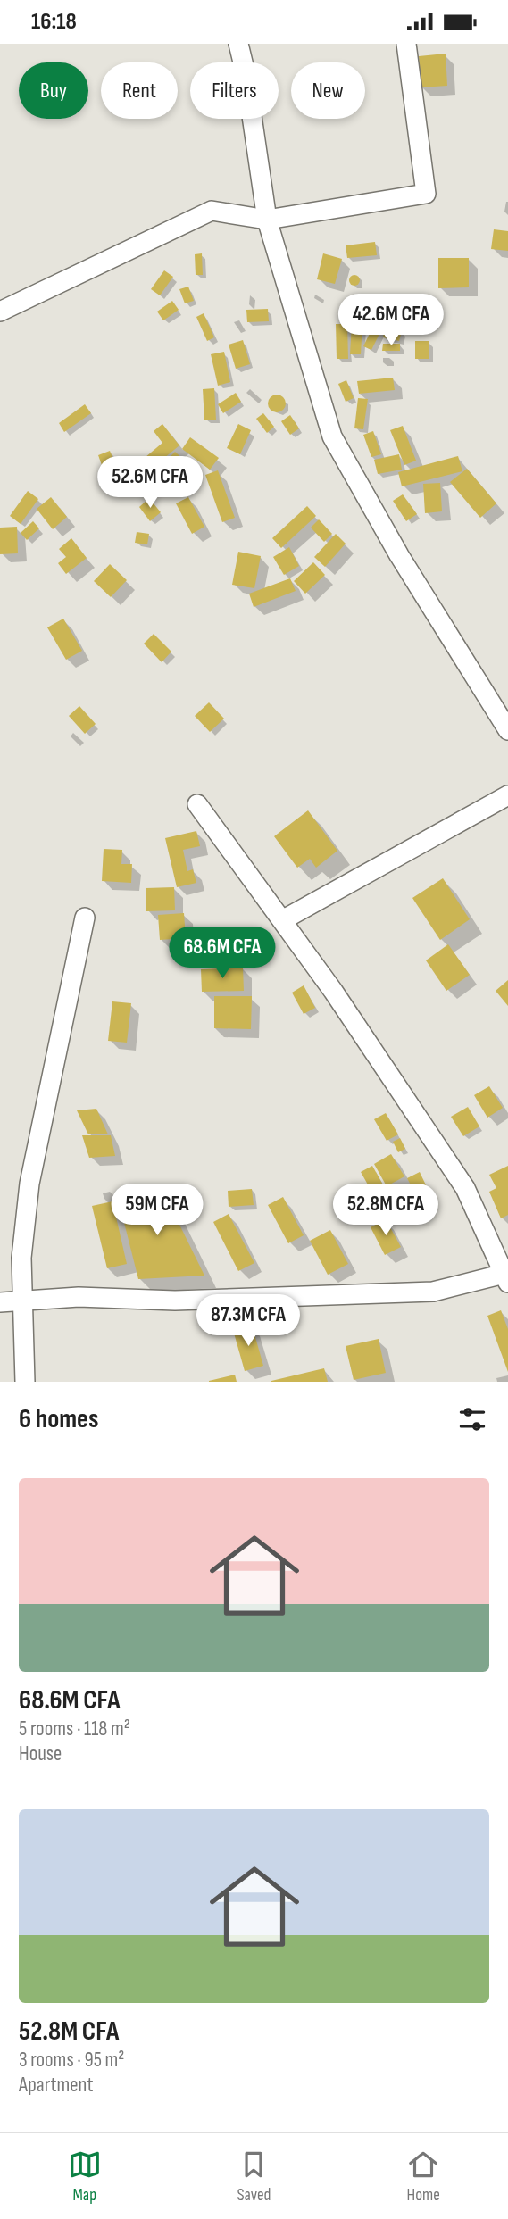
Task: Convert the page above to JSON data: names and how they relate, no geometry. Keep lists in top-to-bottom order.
{
  "page": {
    "status": "16:18",
    "chip": [
      "Buy",
      "Rent",
      "Filters",
      "New"
    ],
    "price": [
      "42.6M CFA",
      "52.6M CFA",
      "68.6M CFA",
      "59M CFA",
      "52.8M CFA",
      "87.3M CFA"
    ],
    "heading": "6 homes",
    "list": [
      {
        "name": "68.6M CFA",
        "note": "5 rooms · 118 m² · House"
      },
      {
        "name": "52.8M CFA",
        "note": "3 rooms · 95 m² · Apartment"
      }
    ],
    "tabs": ["Map", "Saved", "Home"]
  }
}
